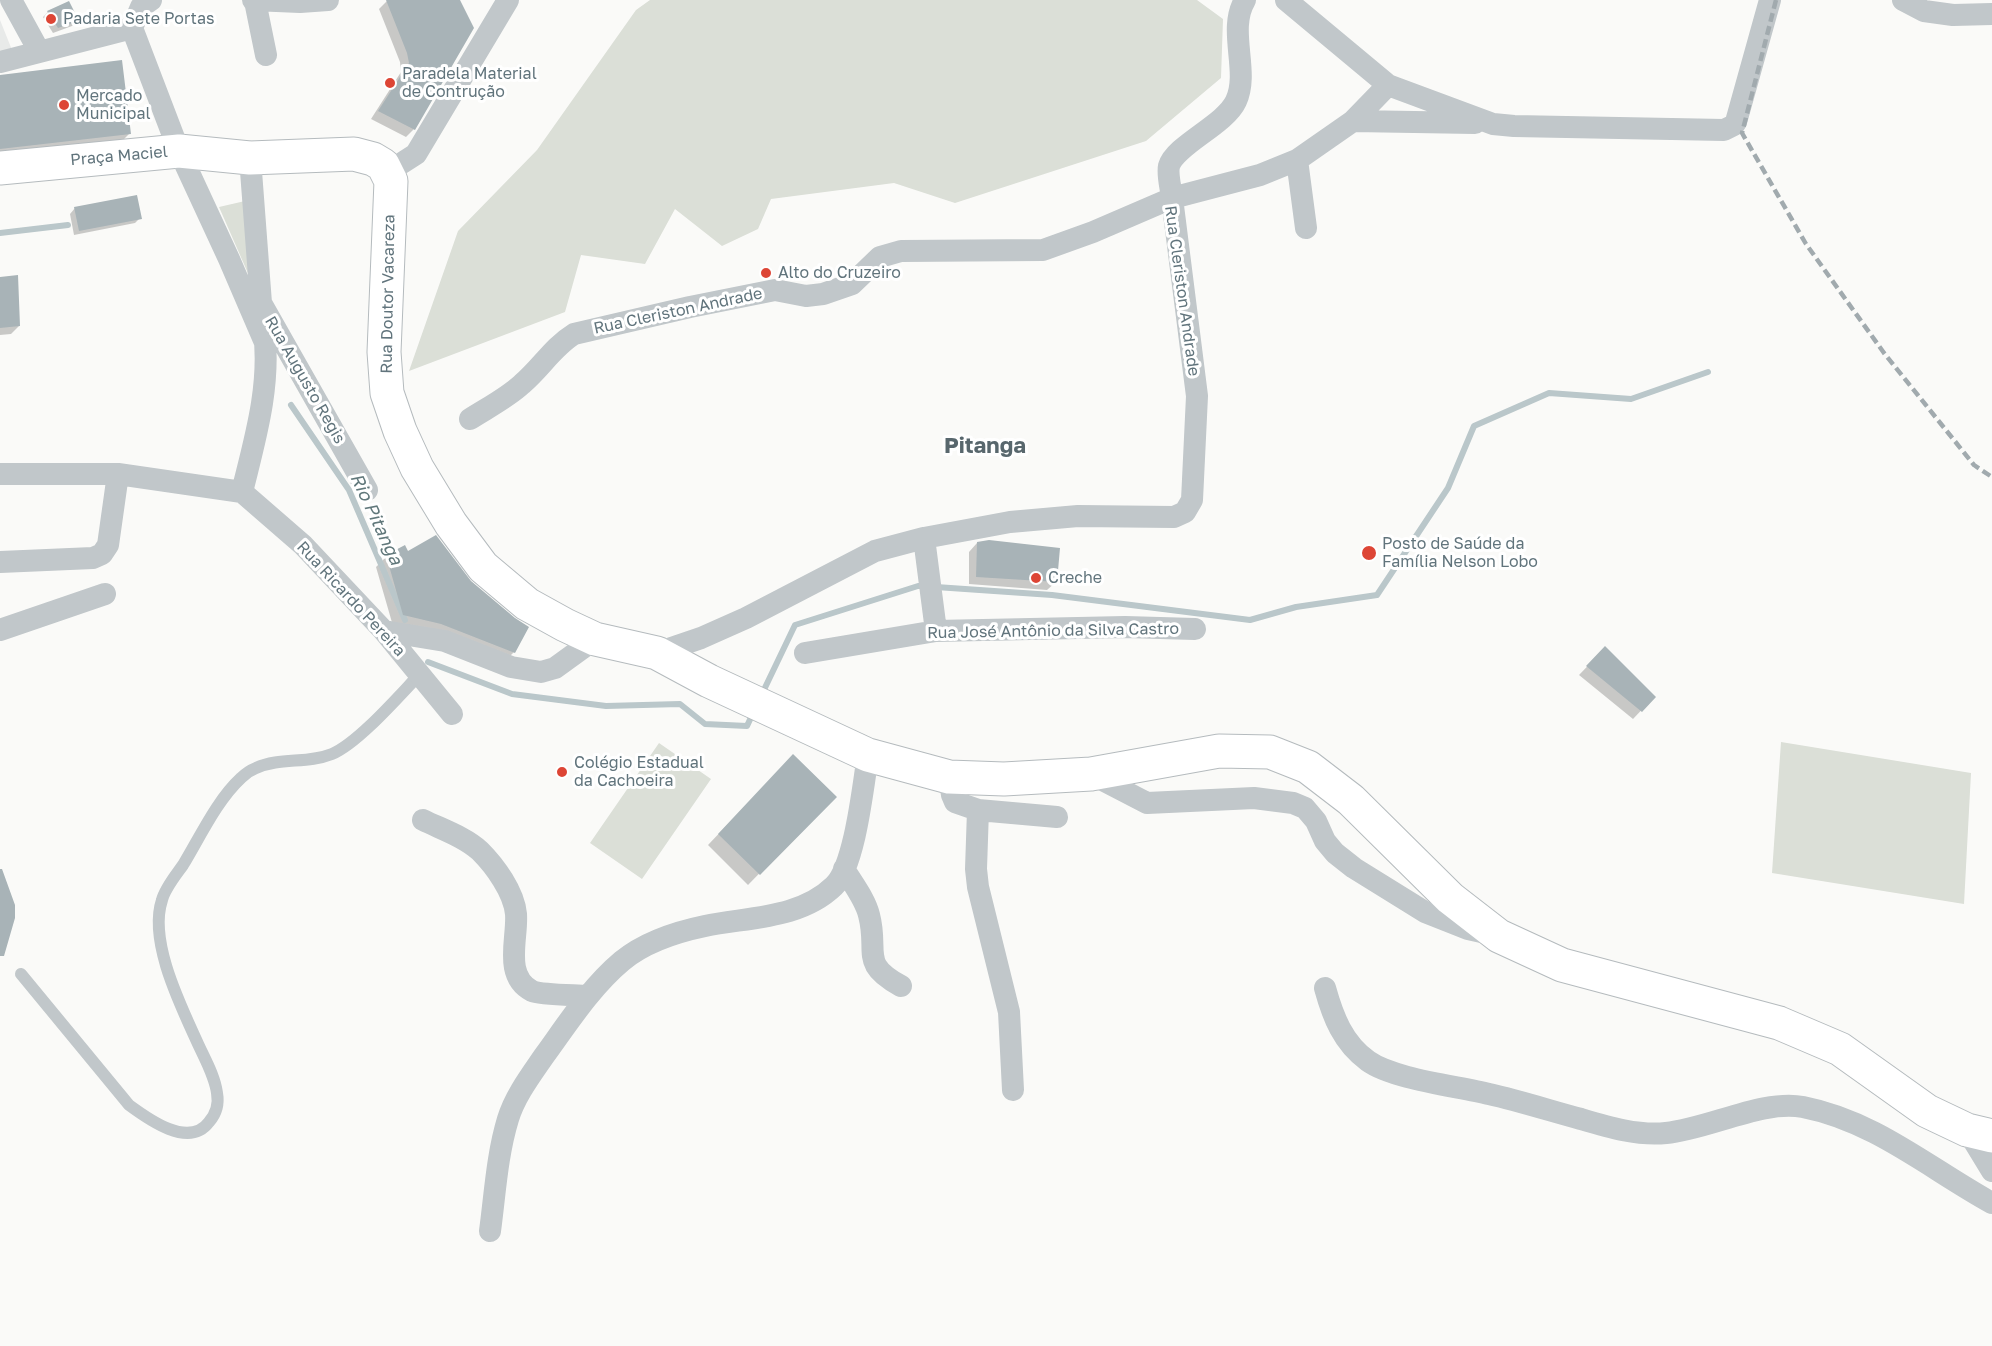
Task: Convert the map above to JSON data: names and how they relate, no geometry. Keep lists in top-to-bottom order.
{
  "streets": {
    "main road": ["Praça Maciel", "Rua Doutor Vacareza"],
    "street": [
      "Rua Cleriston Andrade",
      "Rua Augusto Regis",
      "Rua Ricardo Pereira",
      "Rua José Antônio da Silva Castro"
    ]
  },
  "crossings": [
    ["Rua Cleriston Andrade", "Rua Doutor Vacareza"]
  ],
  "districts": ["Pitanga"],
  "water": ["Rio Pitanga"],
  "places": [
    "Padaria Sete Portas",
    "Paradela Material de Contrução",
    "Mercado Municipal",
    "Alto do Cruzeiro",
    "Posto de Saúde da Família Nelson Lobo",
    "Creche",
    "Colégio Estadual da Cachoeira"
  ]
}
